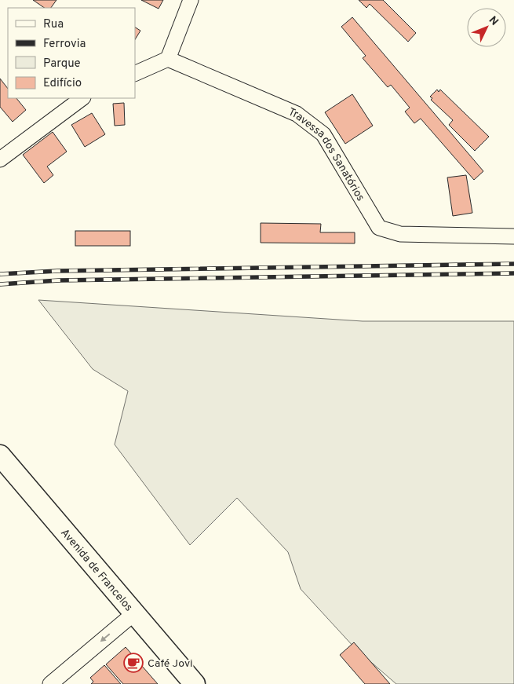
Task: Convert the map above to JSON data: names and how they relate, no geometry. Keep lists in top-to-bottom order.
{
  "streets": {
    "main road": ["Avenida de Francelos"],
    "street": ["Travessa dos Sanatórios"]
  },
  "places": {
    "cafe": ["Café Jovi"]
  },
  "legend": [
    "Rua",
    "Ferrovia",
    "Parque",
    "Edifício"
  ],
  "north": "top right"
}
